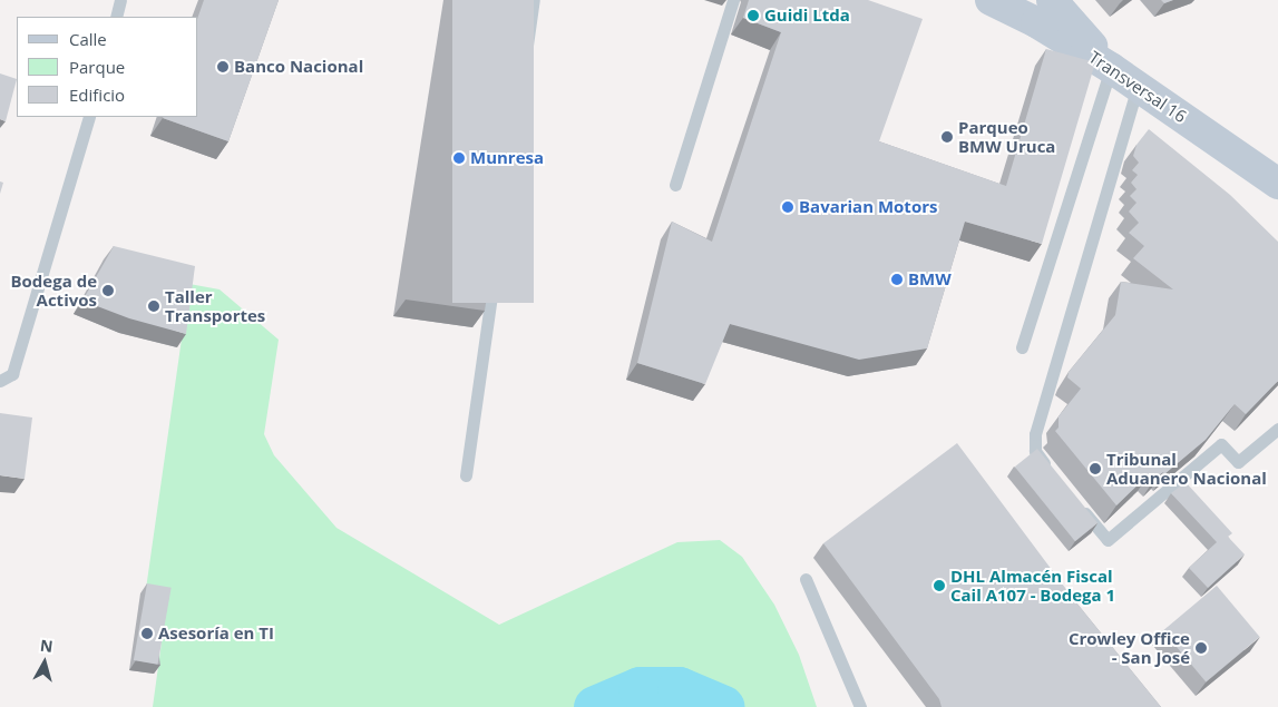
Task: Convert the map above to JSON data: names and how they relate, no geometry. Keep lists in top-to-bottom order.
{
  "streets": {
    "main road": ["Transversal 16"]
  },
  "places": [
    "Guidi Ltda",
    "Banco Nacional",
    "Parqueo BMW Uruca",
    "Munresa",
    "Bavarian Motors",
    "BMW",
    "Bodega de Activos",
    "Taller Transportes",
    "Tribunal Aduanero Nacional",
    "DHL Almacén Fiscal Cail A107 - Bodega 1",
    "Asesoría en TI",
    "Crowley Office - San José"
  ],
  "legend": ["Calle", "Parque", "Edificio"],
  "north": "top"
}
